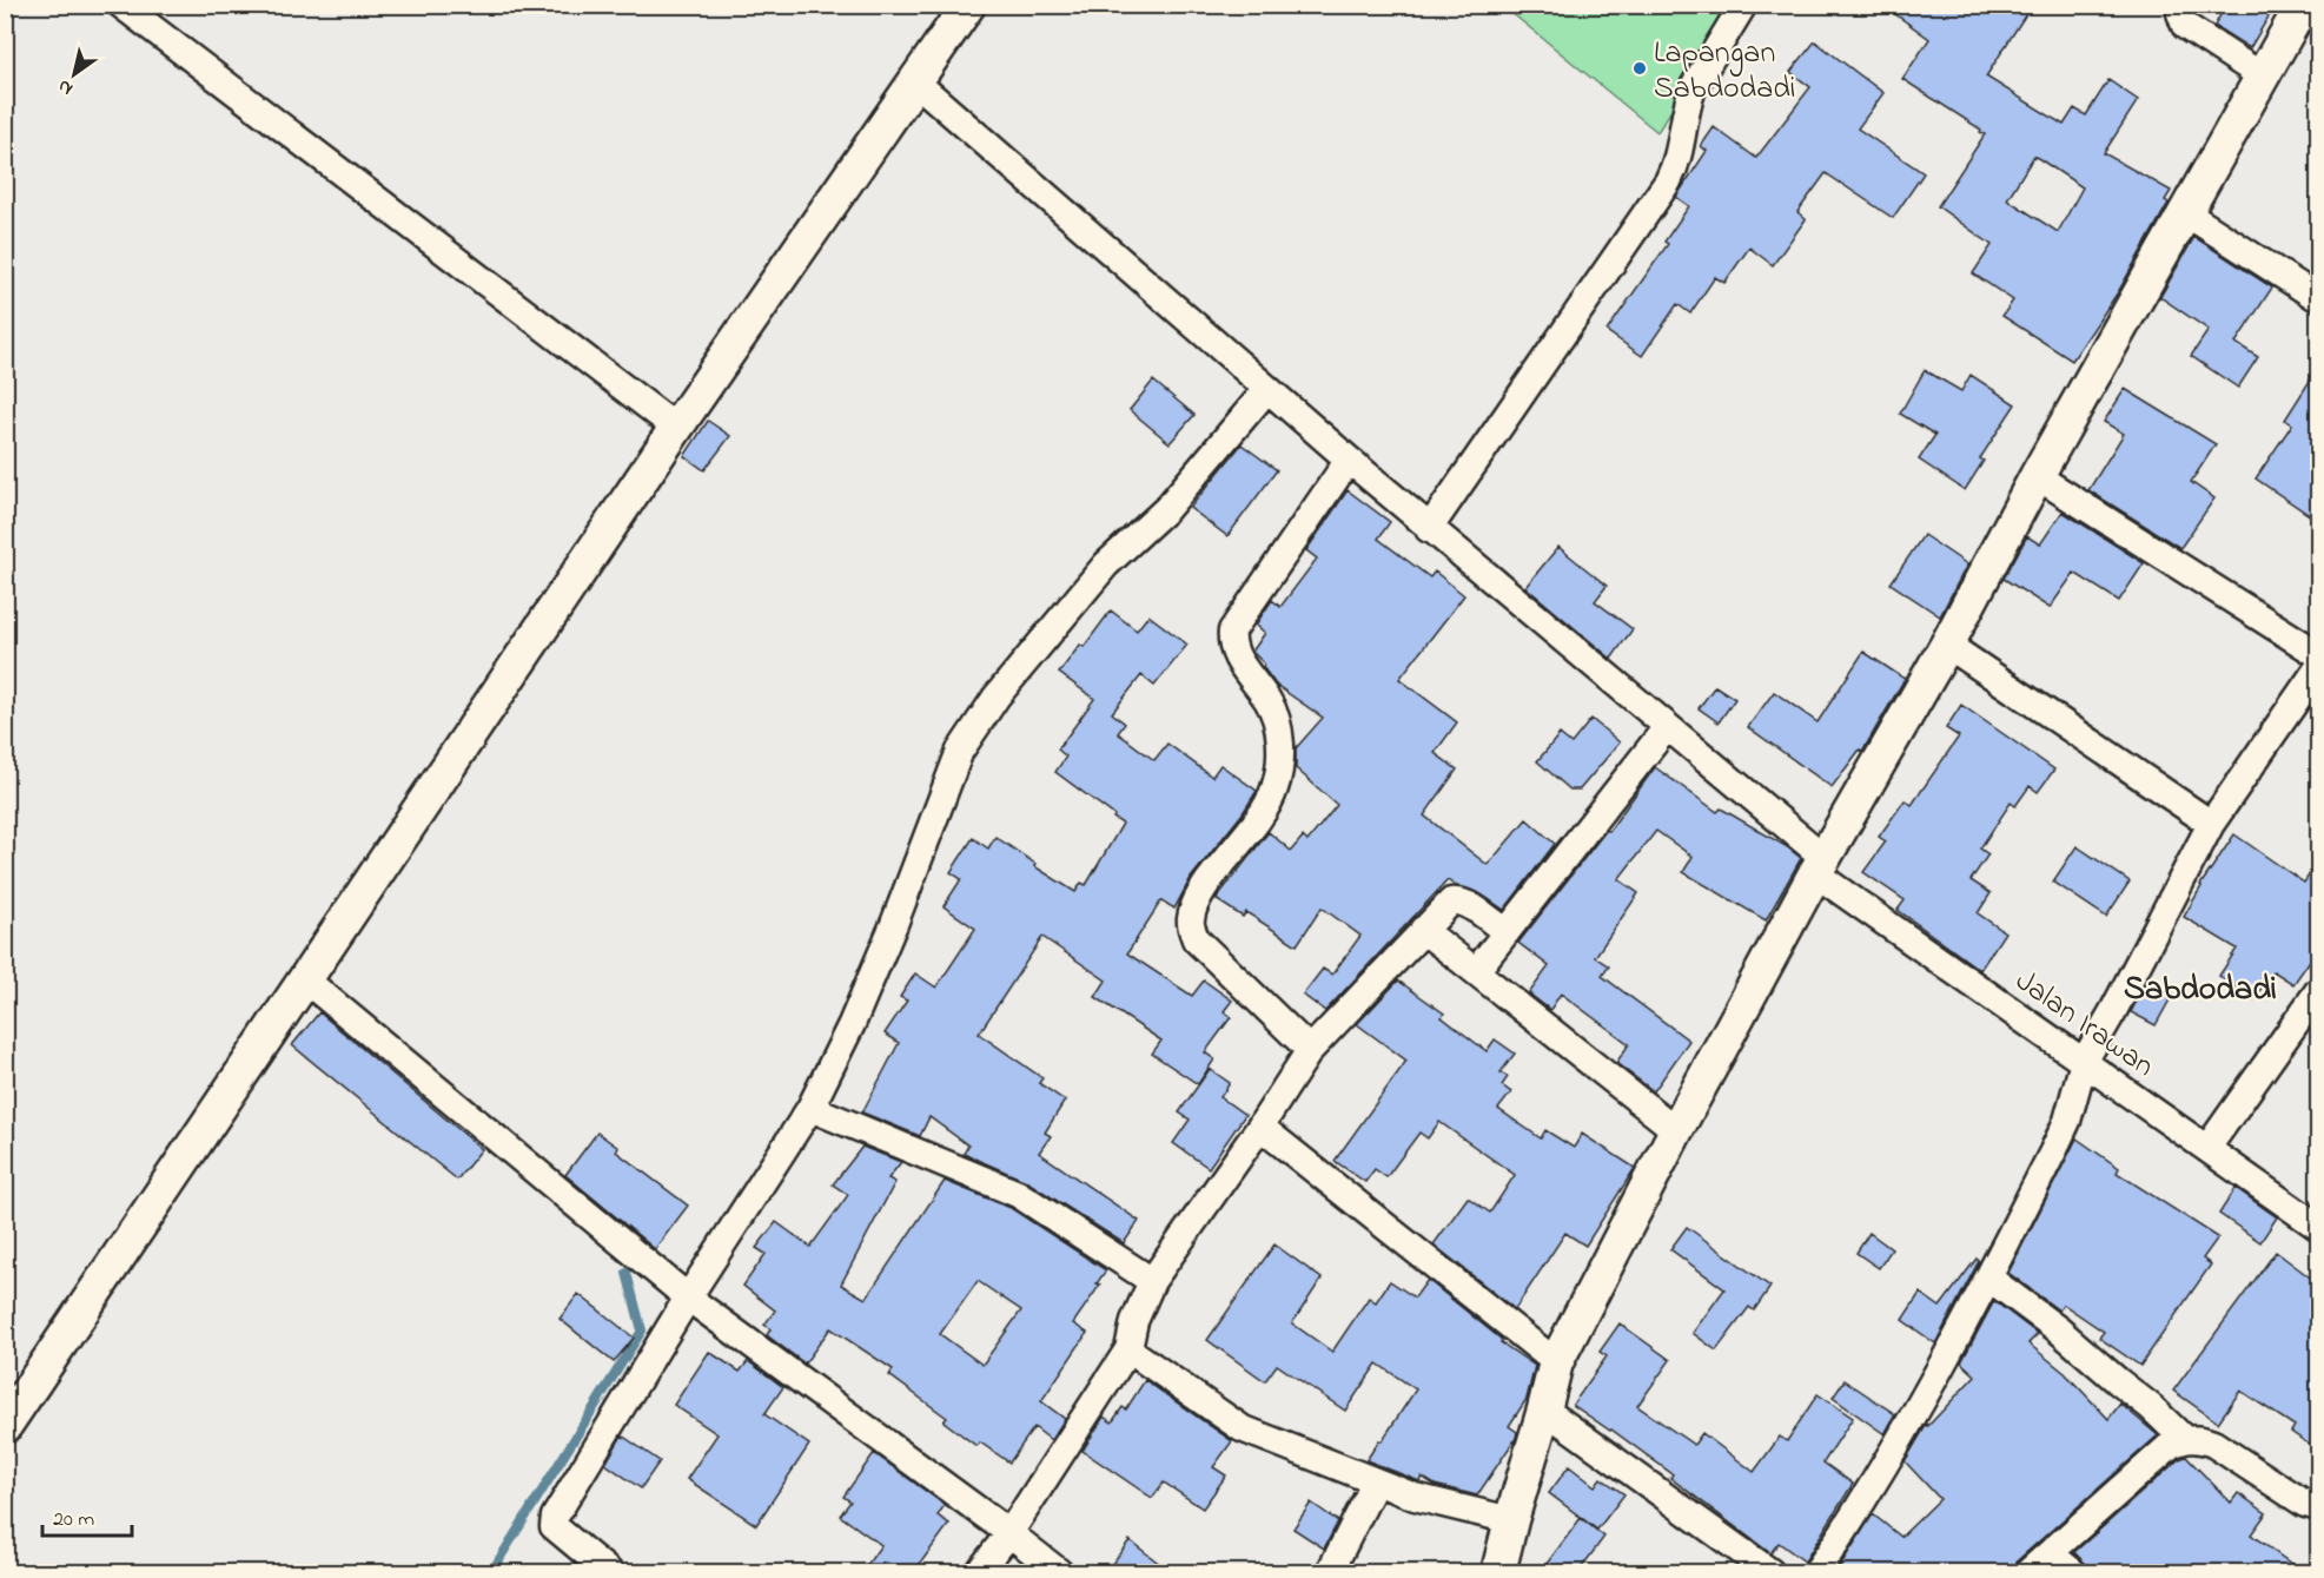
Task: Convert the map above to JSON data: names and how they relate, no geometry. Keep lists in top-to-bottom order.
{
  "streets": {
    "street": ["Jalan Irawan"]
  },
  "districts": ["Sabdodadi"],
  "places": ["Lapangan Sabdodadi"],
  "scale_bar": "20 m",
  "north": "bottom left"
}
